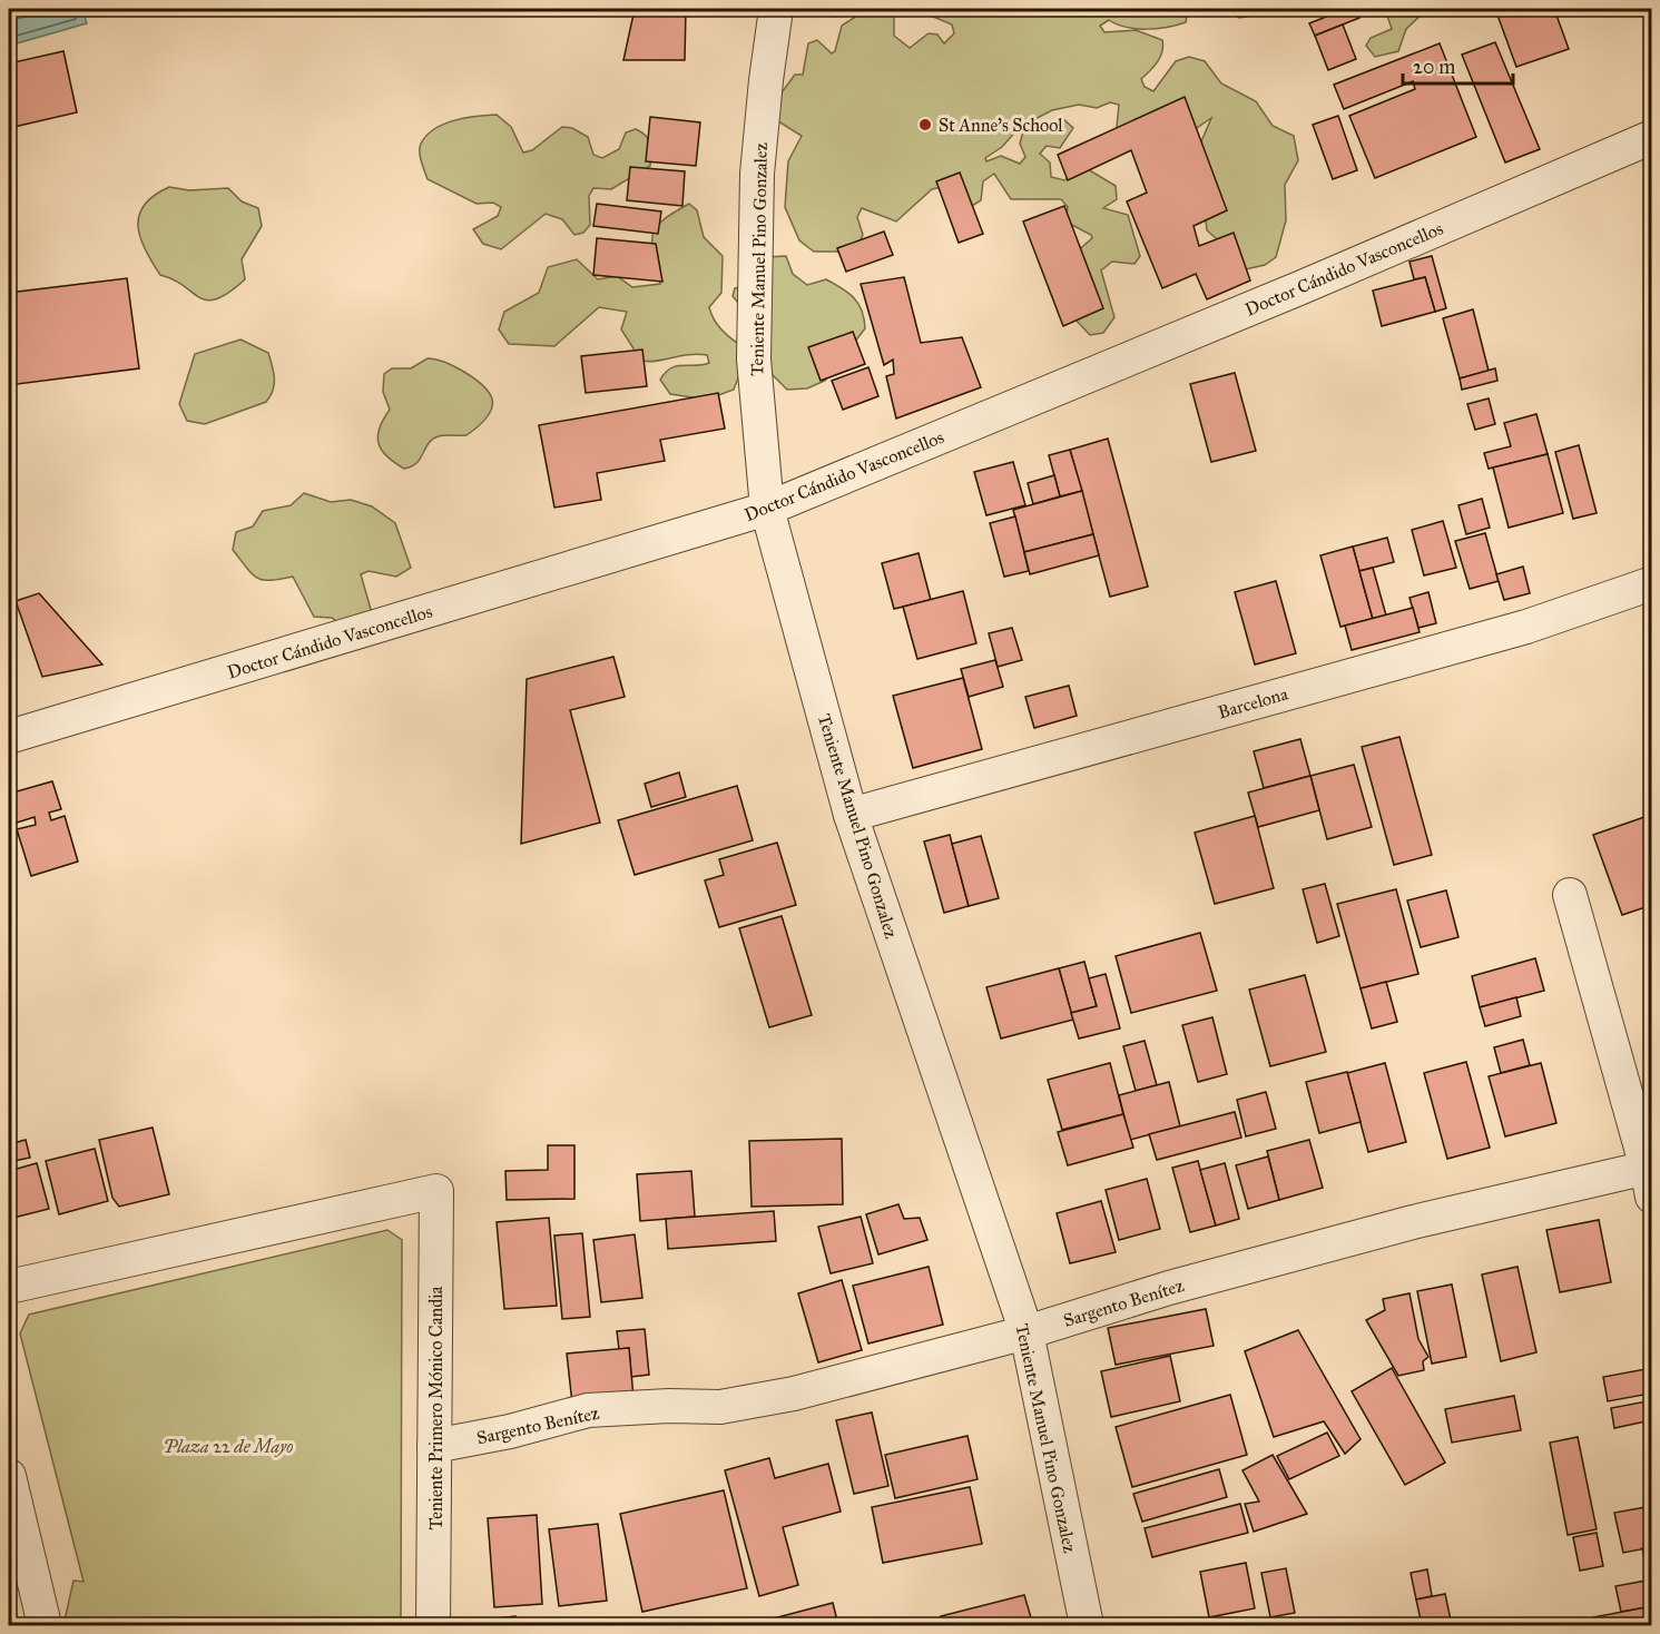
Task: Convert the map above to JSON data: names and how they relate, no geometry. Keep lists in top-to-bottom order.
{
  "streets": {
    "street": [
      "Teniente Manuel Pino Gonzalez",
      "Doctor Cándido Vasconcellos",
      "Barcelona",
      "Sargento Benítez",
      "Teniente Primero Mónico Candia"
    ]
  },
  "crossings": [
    ["Teniente Manuel Pino Gonzalez", "Doctor Cándido Vasconcellos"],
    ["Teniente Manuel Pino Gonzalez", "Barcelona"],
    ["Teniente Manuel Pino Gonzalez", "Sargento Benítez"],
    ["Sargento Benítez", "Teniente Primero Mónico Candia"]
  ],
  "parks": ["Plaza 22 de Mayo"],
  "places": ["St Anne's School"],
  "scale_bar": "20 m"
}
